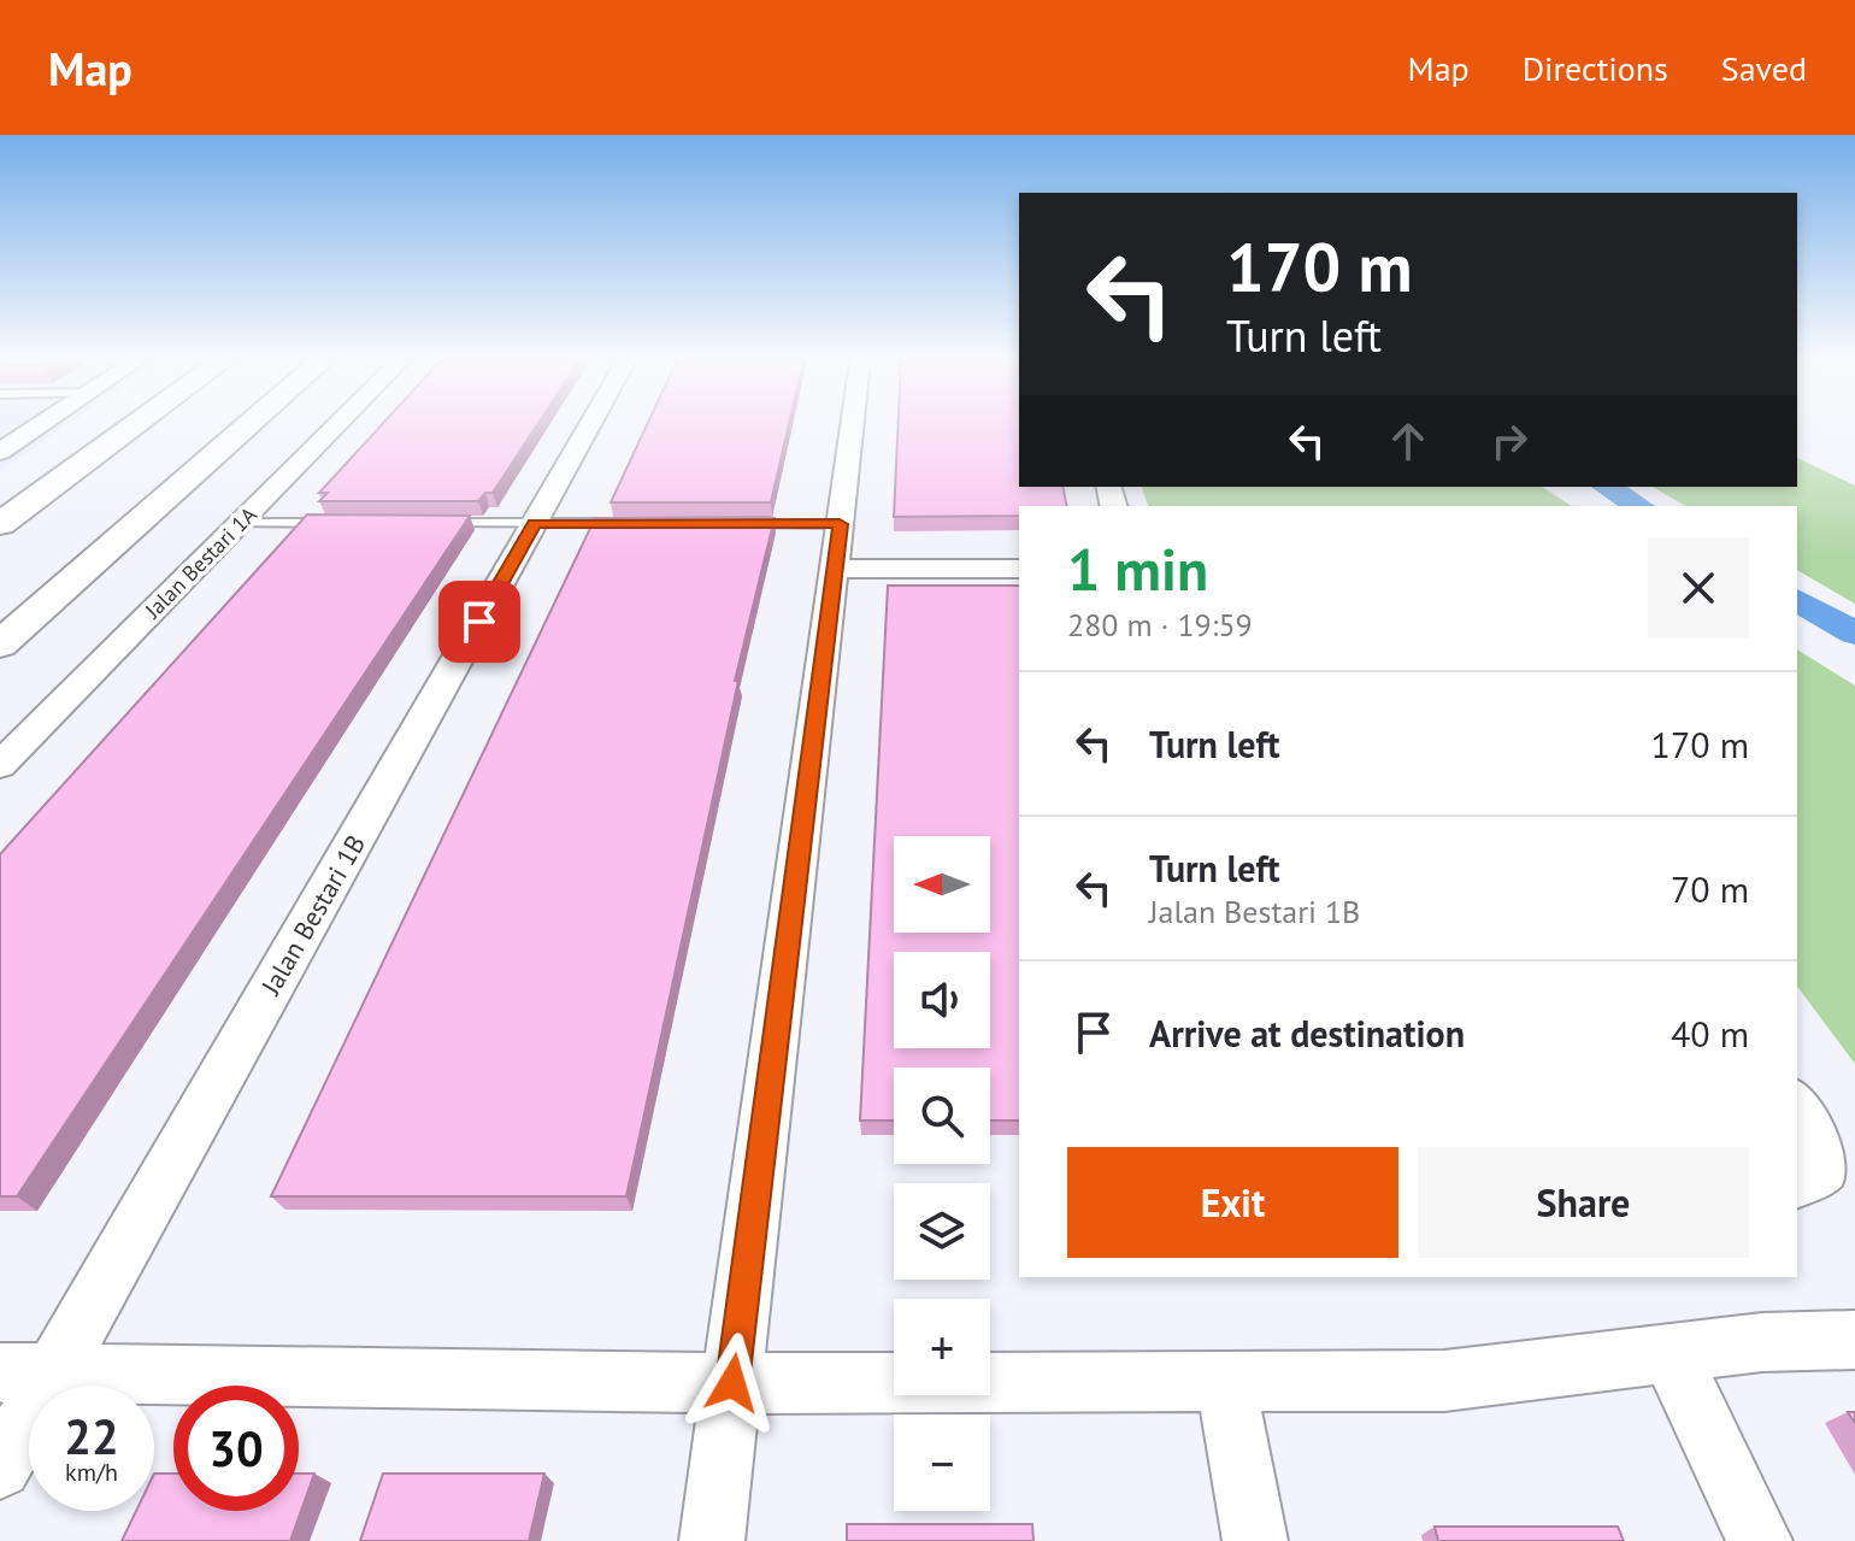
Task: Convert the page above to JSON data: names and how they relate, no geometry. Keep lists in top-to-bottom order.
{
  "streets": {
    "street": ["Jalan Bestari 1A", "Jalan Bestari 1B"]
  },
  "north": "left",
  "page": {
    "header": "Map",
    "nav": ["Map", "Directions", "Saved"],
    "turn": ["170 m", "Turn left"],
    "heading": ["1 min", "280 m · 19:59"],
    "list": [
      {
        "name": "Turn left",
        "value": "170 m"
      },
      {
        "name": "Turn left",
        "note": "Jalan Bestari 1B",
        "value": "70 m"
      },
      {
        "name": "Arrive at destination",
        "value": "40 m"
      }
    ],
    "map_buttons": ["+", "−"],
    "buttons": ["Exit", "Share"],
    "speed": "22 km/h",
    "limit": "30"
  }
}
